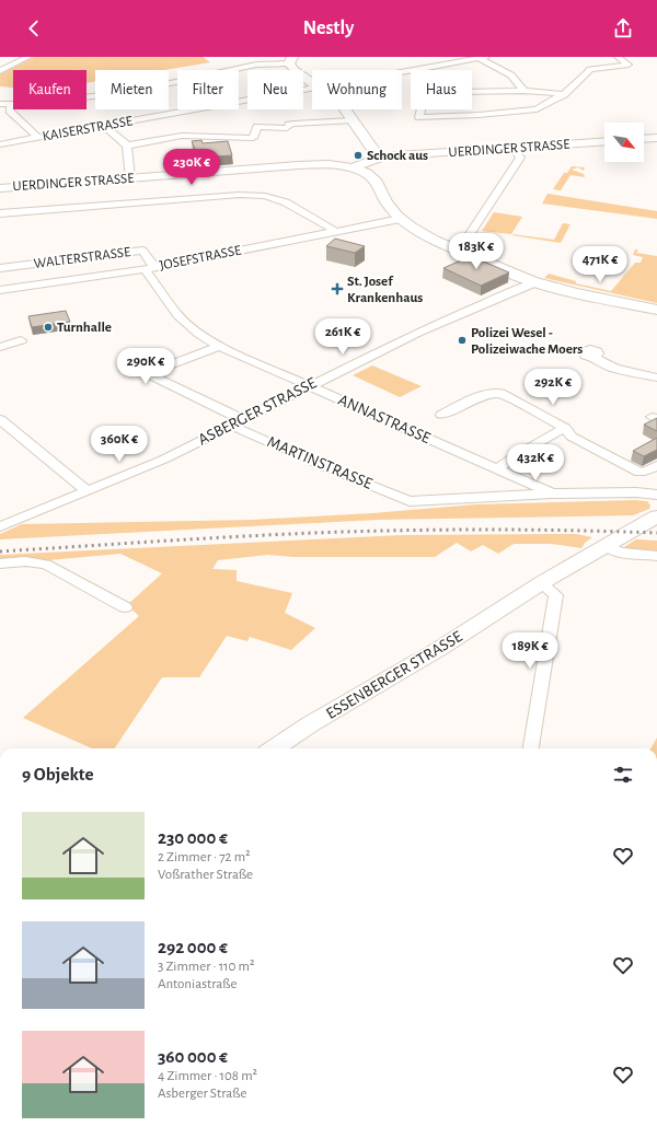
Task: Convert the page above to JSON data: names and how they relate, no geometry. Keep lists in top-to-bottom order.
{
  "streets": {
    "main road": ["UERDINGER STRASSE", "ESSENBERGER STRASSE"],
    "street": [
      "KAISERSTRASSE",
      "WALTERSTRASSE",
      "JOSEFSTRASSE",
      "ASBERGER STRASSE",
      "ANNASTRASSE",
      "MARTINSTRASSE"
    ]
  },
  "crossings": [
    ["WALTERSTRASSE", "JOSEFSTRASSE"],
    ["WALTERSTRASSE", "ANNASTRASSE"],
    ["JOSEFSTRASSE", "ANNASTRASSE"],
    ["ASBERGER STRASSE", "ANNASTRASSE"],
    ["ASBERGER STRASSE", "MARTINSTRASSE"],
    ["ANNASTRASSE", "MARTINSTRASSE"]
  ],
  "places": {
    "other": ["Schock aus", "Turnhalle", "Polizei Wesel - Polizeiwache Moers"],
    "health": ["St. Josef Krankenhaus"]
  },
  "north": "bottom right",
  "page": {
    "header": "Nestly",
    "chip": [
      "Kaufen",
      "Mieten",
      "Filter",
      "Neu",
      "Wohnung",
      "Haus"
    ],
    "price": [
      "230K €",
      "183K €",
      "471K €",
      "261K €",
      "290K €",
      "292K €",
      "360K €",
      "432K €",
      "189K €"
    ],
    "heading": "9 Objekte",
    "list": [
      {
        "name": "230 000 €",
        "note": "2 Zimmer · 72 m² · Voßrather Straße"
      },
      {
        "name": "292 000 €",
        "note": "3 Zimmer · 110 m² · Antoniastraße"
      },
      {
        "name": "360 000 €",
        "note": "4 Zimmer · 108 m² · Asberger Straße"
      }
    ]
  }
}
